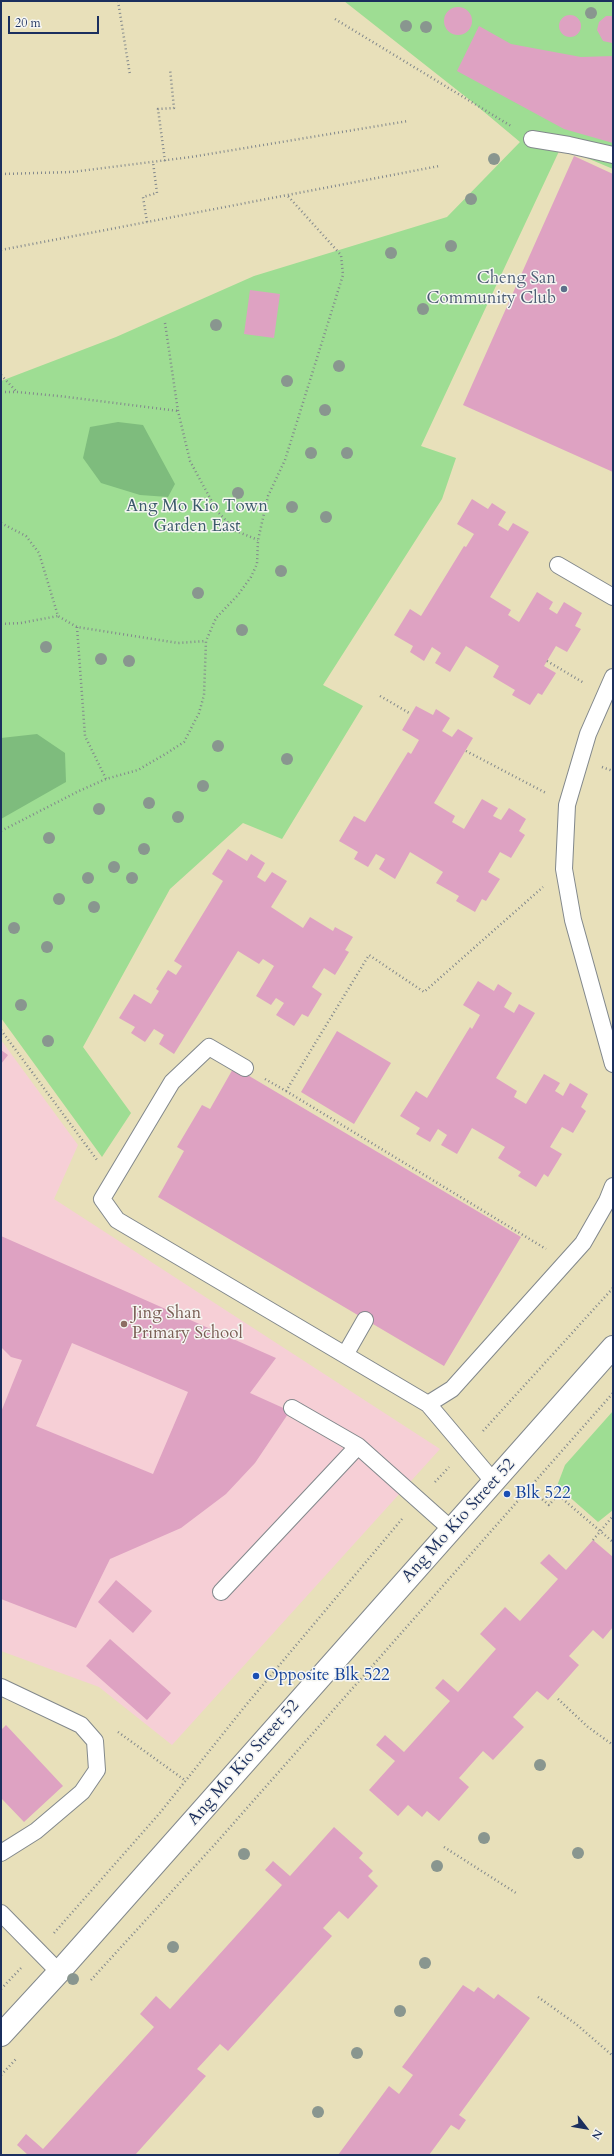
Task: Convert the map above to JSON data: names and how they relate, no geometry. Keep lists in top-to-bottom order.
{
  "streets": {
    "street": ["Ang Mo Kio Street 52"]
  },
  "parks": ["Ang Mo Kio Town Garden East"],
  "places": [
    "Cheng San Community Club",
    "Jing Shan Primary School",
    "Blk 522",
    "Opposite Blk 522"
  ],
  "scale_bar": "20 m",
  "north": "bottom right"
}
